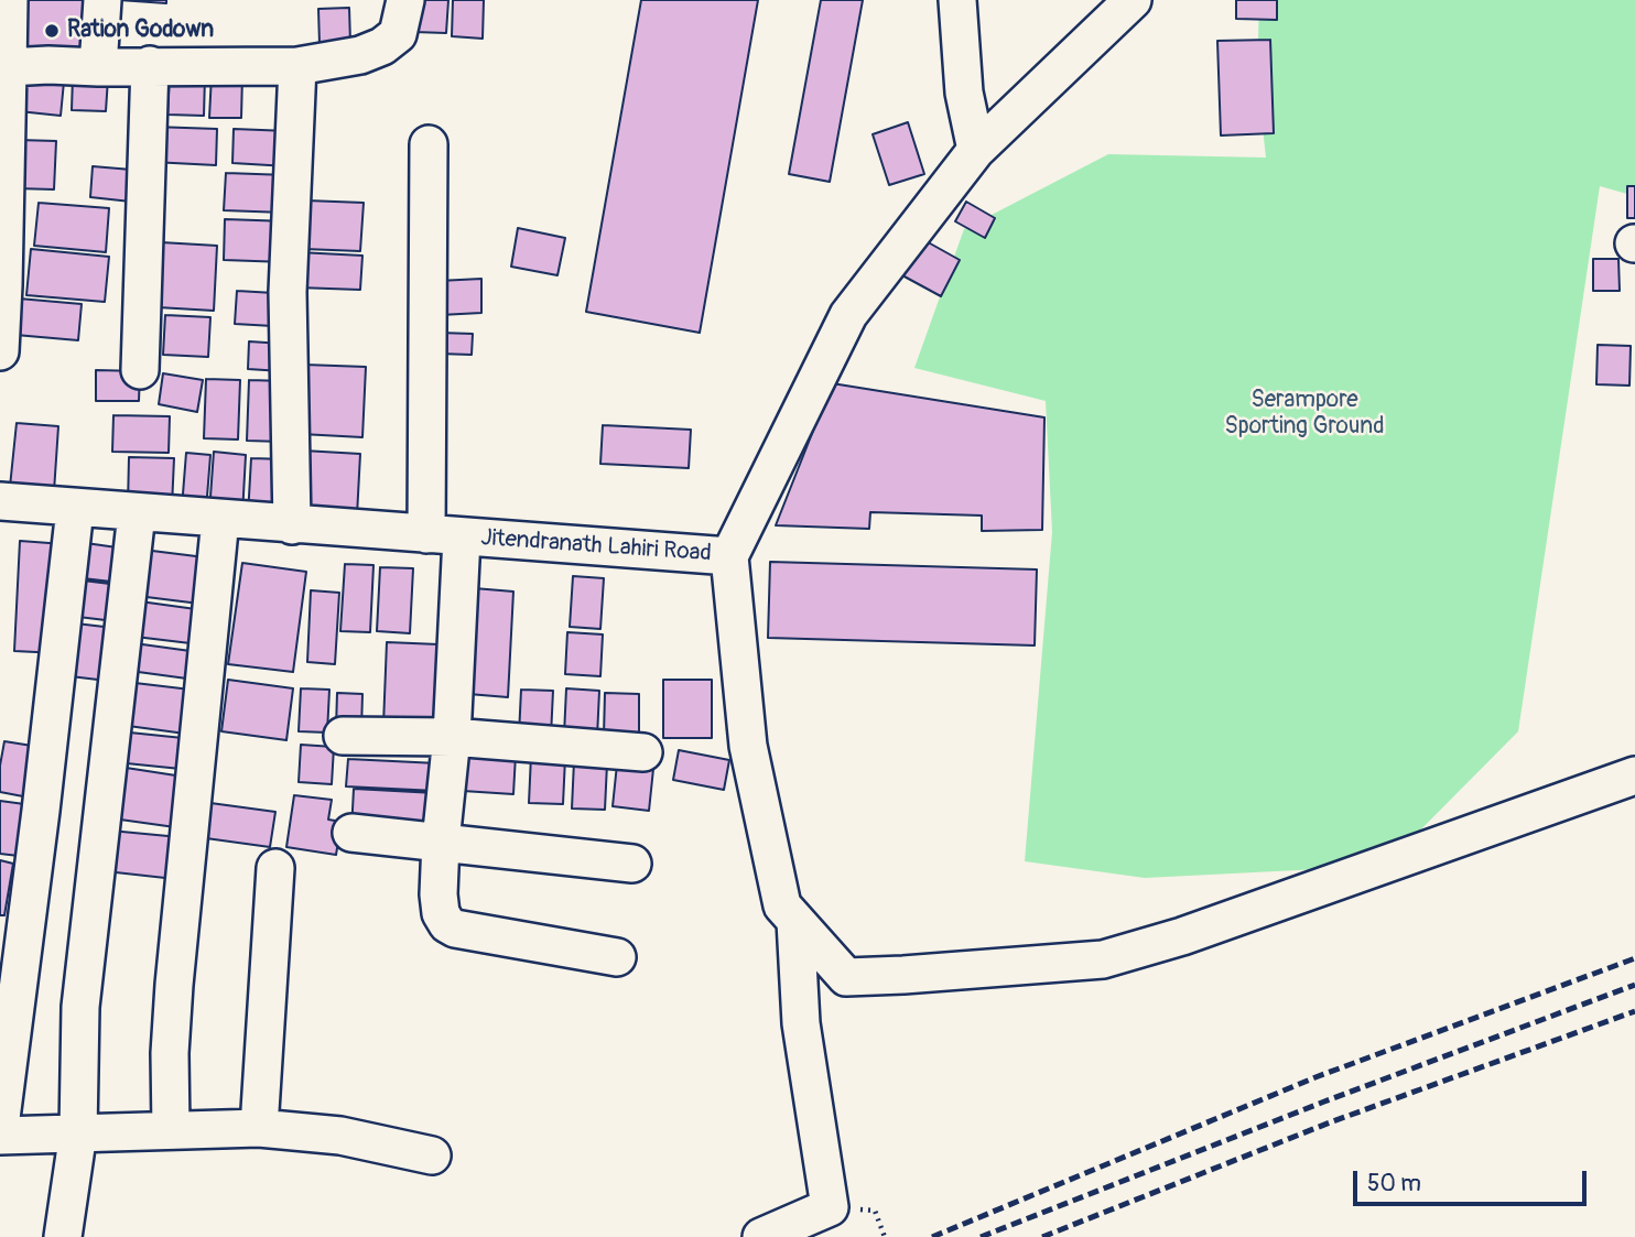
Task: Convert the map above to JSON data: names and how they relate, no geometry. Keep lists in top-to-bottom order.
{
  "streets": {
    "street": ["Jitendranath Lahiri Road"]
  },
  "parks": ["Serampore Sporting Ground"],
  "places": ["Ration Godown"],
  "scale_bar": "50 m"
}
